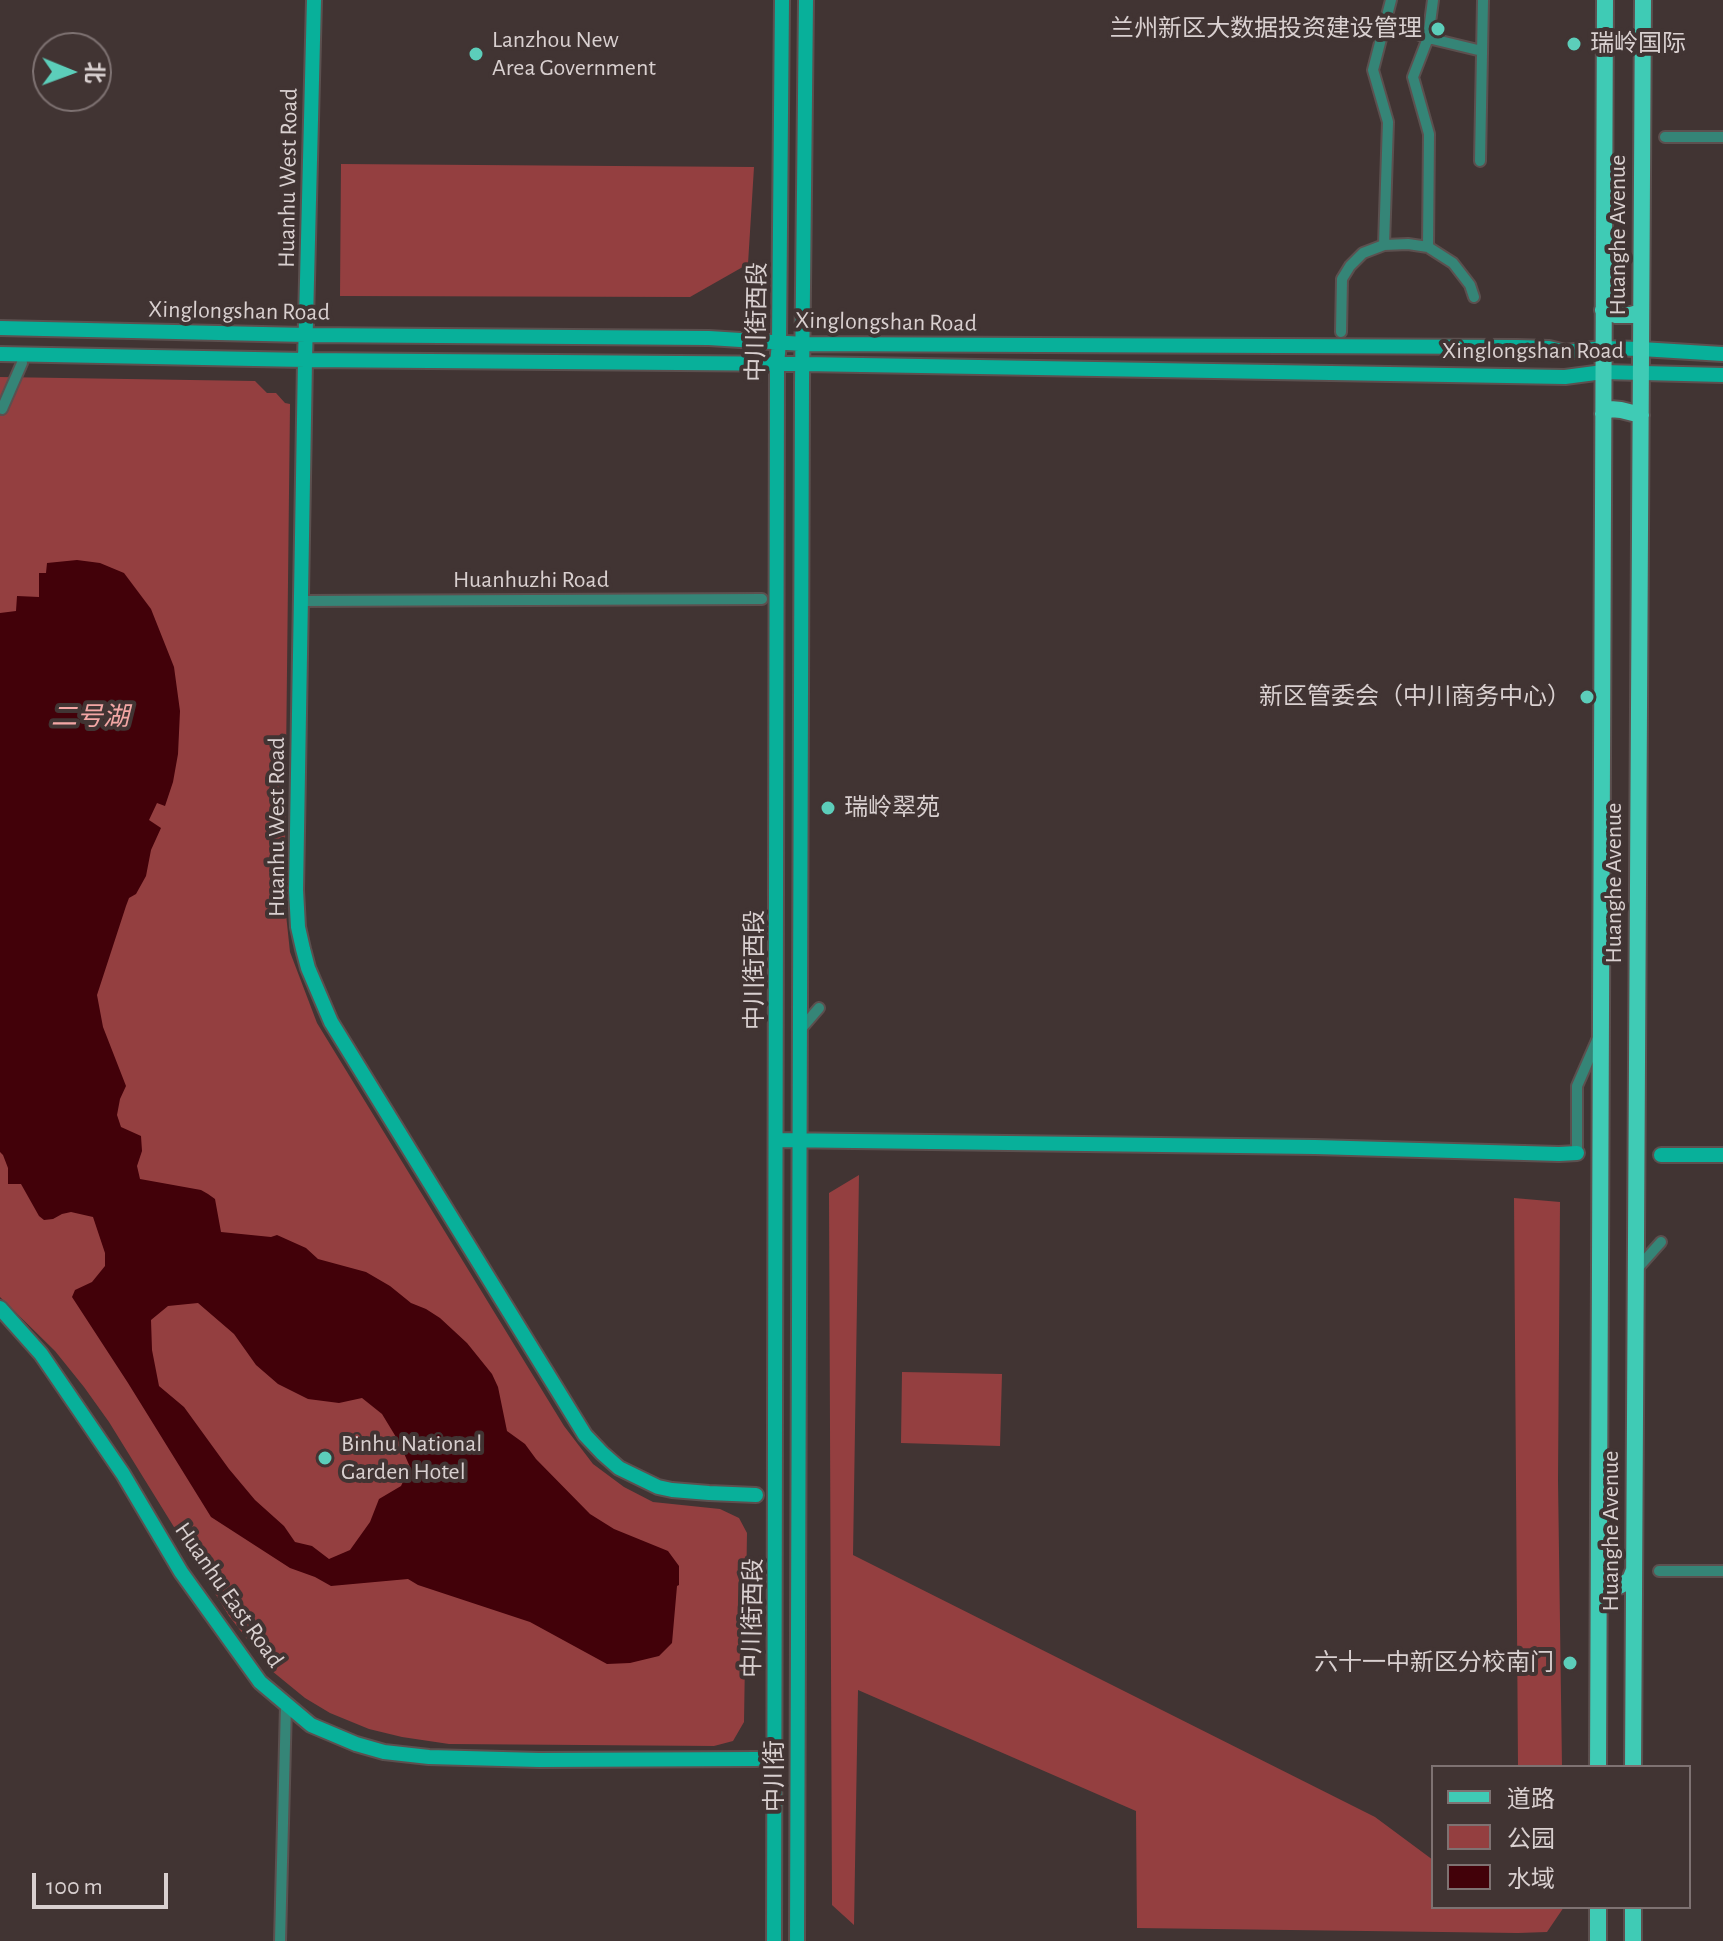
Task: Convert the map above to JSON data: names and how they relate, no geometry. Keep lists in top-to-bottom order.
{
  "streets": {
    "main road": ["Huanghe Avenue"],
    "street": [
      "Huanhu West Road",
      "Xinglongshan Road",
      "中川街西段",
      "Huanhuzhi Road",
      "Huanhu East Road",
      "中川街"
    ]
  },
  "crossings": [
    ["Huanhu West Road", "Xinglongshan Road"],
    ["Huanhu West Road", "Huanhuzhi Road"],
    ["Huanghe Avenue", "Xinglongshan Road"],
    ["Xinglongshan Road", "中川街西段"],
    ["中川街西段", "中川街"]
  ],
  "water": ["二号湖"],
  "places": [
    "兰州新区大数据投资建设管理",
    "瑞岭国际",
    "Lanzhou New Area Government",
    "新区管委会（中川商务中心）",
    "瑞岭翠苑",
    "Binhu National Garden Hotel",
    "六十一中新区分校南门"
  ],
  "legend": ["道路", "公园", "水域"],
  "scale_bar": "100 m",
  "north": "right"
}
